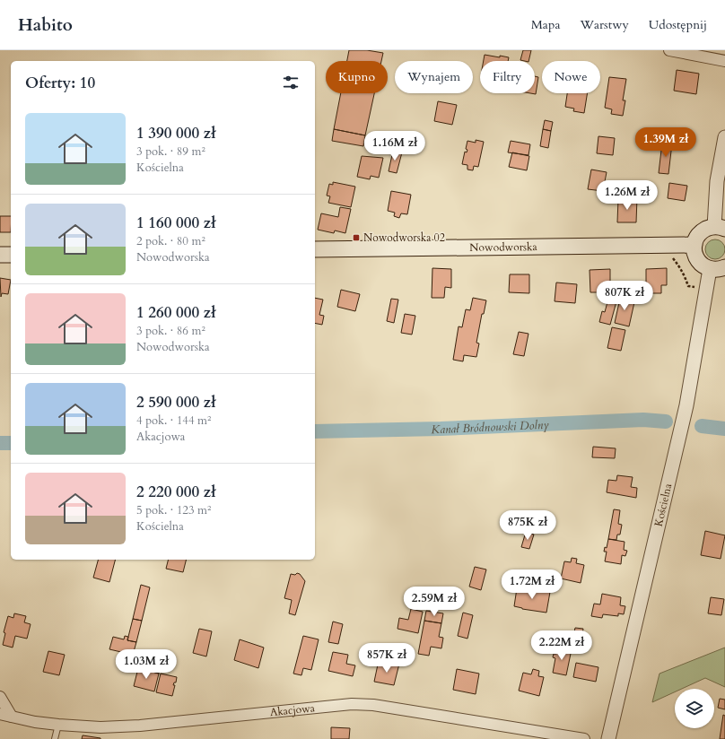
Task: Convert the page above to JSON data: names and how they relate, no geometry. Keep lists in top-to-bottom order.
{
  "streets": {
    "main road": ["Nowodworska"],
    "street": ["Kościelna", "Akacjowa"]
  },
  "water": ["Kanał Bródnowski Dolny"],
  "places": {
    "transit": ["Nowodworska 02"]
  },
  "page": {
    "header": "Habito",
    "nav": ["Mapa", "Warstwy", "Udostępnij"],
    "chip": [
      "Kupno",
      "Wynajem",
      "Filtry",
      "Nowe"
    ],
    "heading": "Oferty: 10",
    "list": [
      {
        "name": "1 390 000 zł",
        "note": "3 pok. · 89 m² · Kościelna"
      },
      {
        "name": "1 160 000 zł",
        "note": "2 pok. · 80 m² · Nowodworska"
      },
      {
        "name": "1 260 000 zł",
        "note": "3 pok. · 86 m² · Nowodworska"
      },
      {
        "name": "2 590 000 zł",
        "note": "4 pok. · 144 m² · Akacjowa"
      },
      {
        "name": "2 220 000 zł",
        "note": "5 pok. · 123 m² · Kościelna"
      }
    ],
    "price": [
      "1.39M zł",
      "1.16M zł",
      "1.26M zł",
      "807K zł",
      "875K zł",
      "1.72M zł",
      "2.59M zł",
      "2.22M zł",
      "857K zł",
      "1.03M zł"
    ]
  }
}
